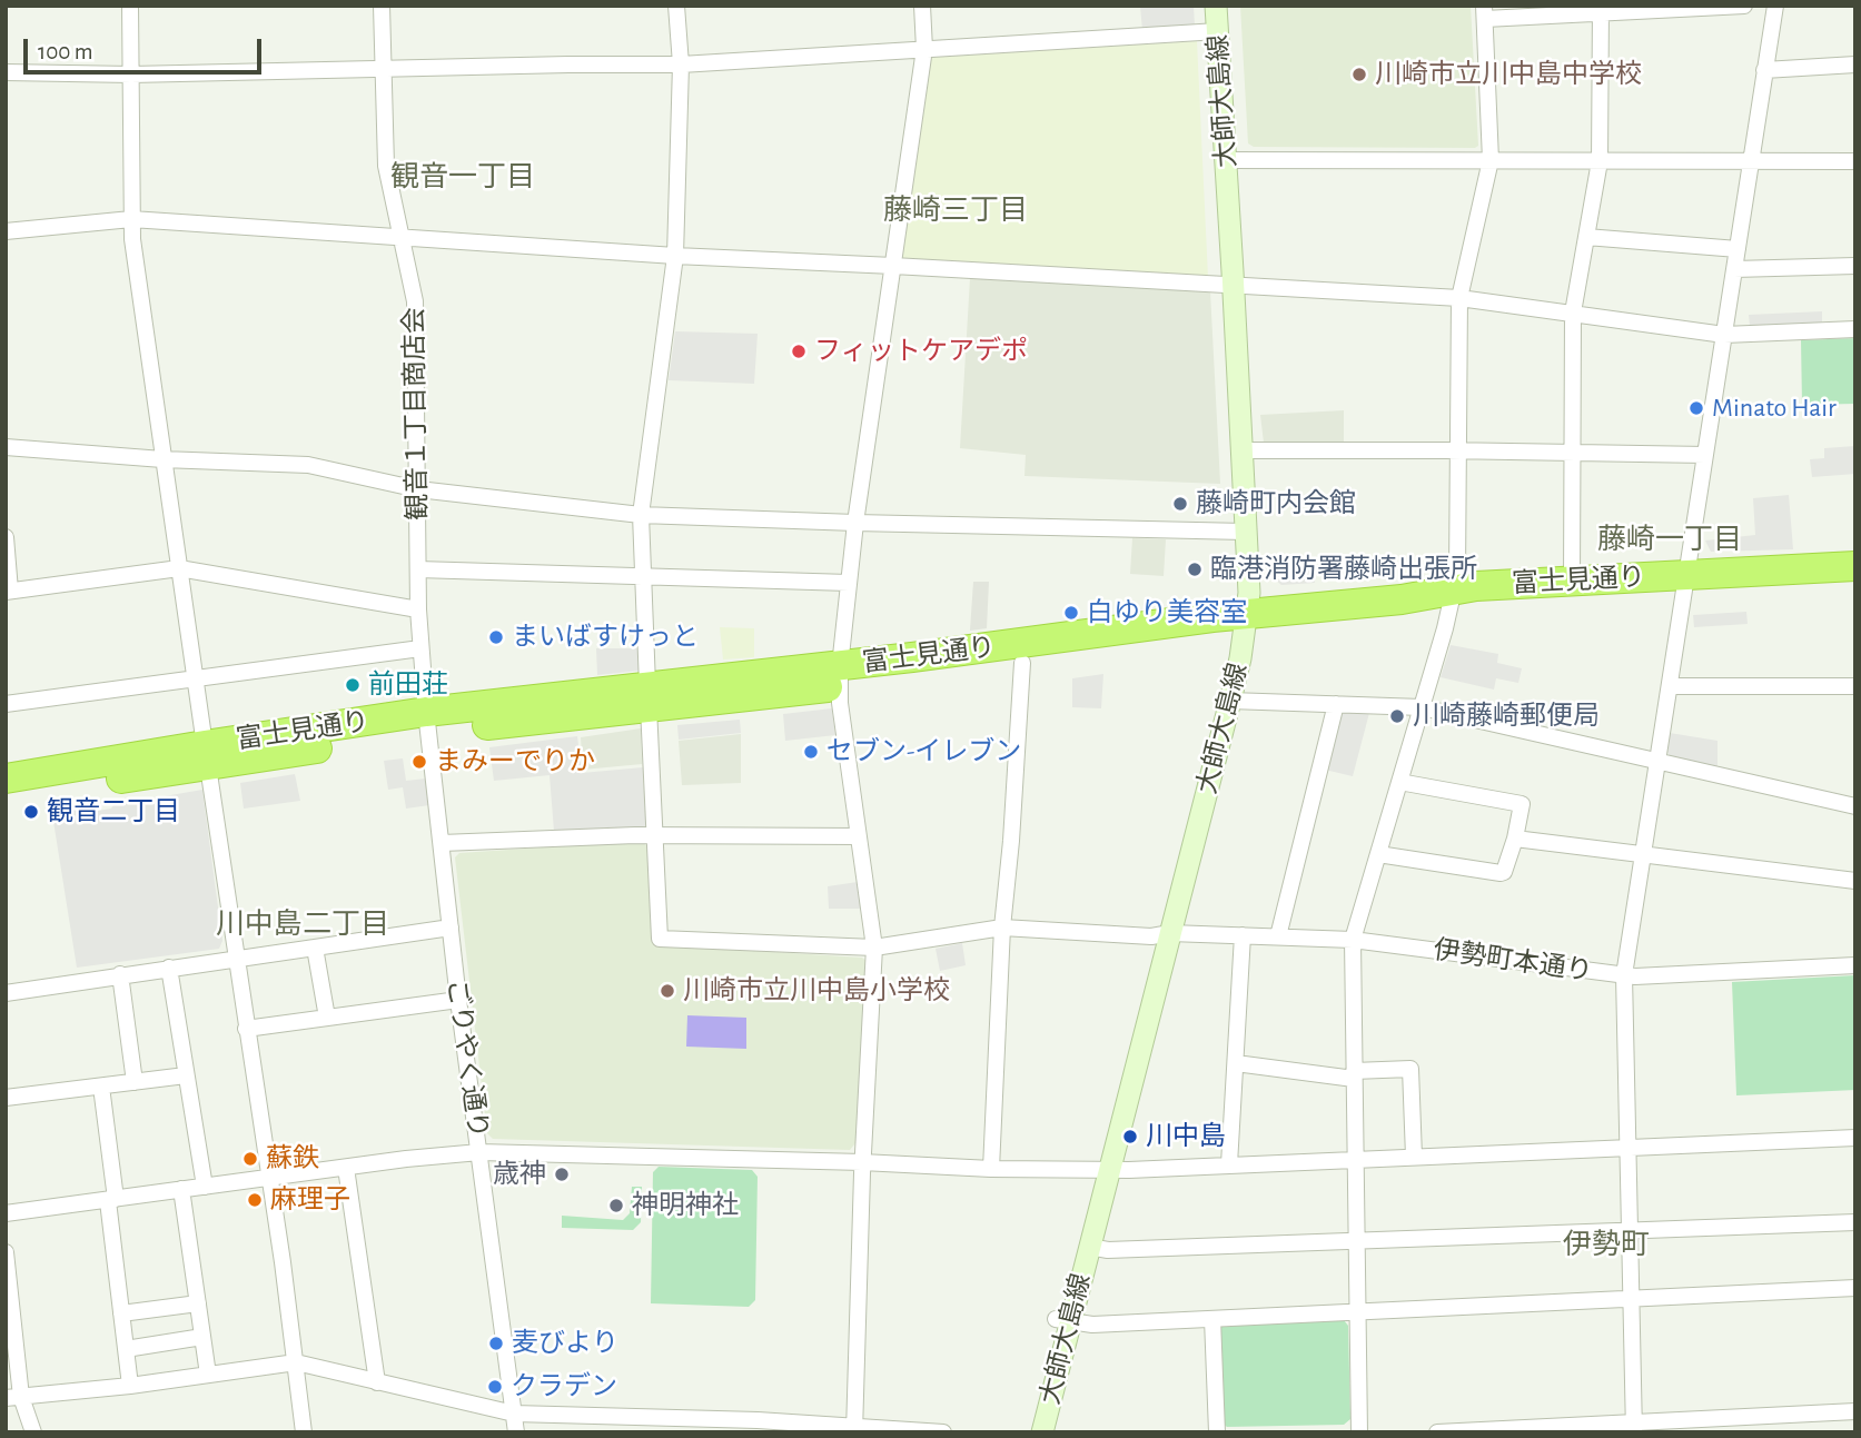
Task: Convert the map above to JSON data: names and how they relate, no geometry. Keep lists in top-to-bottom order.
{
  "streets": {
    "highway": ["富士見通り"],
    "street": [
      "大師大島線",
      "観音１丁目商店会",
      "伊勢町本通り",
      "ごりやく通り"
    ]
  },
  "crossings": [
    ["大師大島線", "富士見通り"],
    ["大師大島線", "伊勢町本通り"],
    ["観音１丁目商店会", "富士見通り"],
    ["観音１丁目商店会", "ごりやく通り"],
    ["富士見通り", "ごりやく通り"]
  ],
  "districts": [
    "観音一丁目",
    "藤崎三丁目",
    "藤崎一丁目",
    "川中島二丁目",
    "伊勢町"
  ],
  "places": [
    "川崎市立川中島中学校",
    "フィットケアデポ",
    "Minato Hair",
    "藤崎町内会館",
    "臨港消防署藤崎出張所",
    "白ゆり美容室",
    "まいばすけっと",
    "前田荘",
    "川崎藤崎郵便局",
    "セブン-イレブン",
    "まみーでりか",
    "観音二丁目",
    "川崎市立川中島小学校",
    "川中島",
    "蘇鉄",
    "歳神",
    "麻理子",
    "神明神社",
    "麦びより",
    "クラデン"
  ],
  "scale_bar": "100 m"
}
